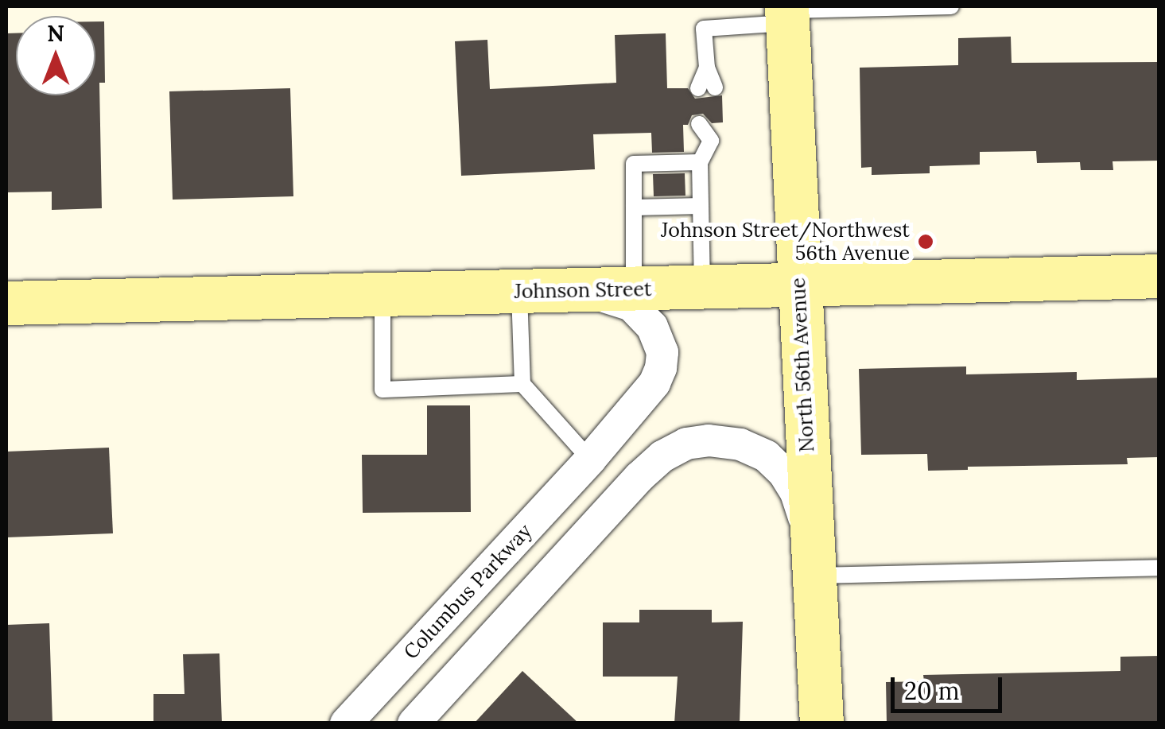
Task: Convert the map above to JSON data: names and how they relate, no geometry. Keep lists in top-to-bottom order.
{
  "streets": {
    "street": ["Johnson Street", "North 56th Avenue", "Columbus Parkway"]
  },
  "crossings": [
    ["Johnson Street", "North 56th Avenue"],
    ["Johnson Street", "Columbus Parkway"]
  ],
  "places": ["Johnson Street/Northwest 56th Avenue"],
  "scale_bar": "20 m",
  "north": "top"
}
